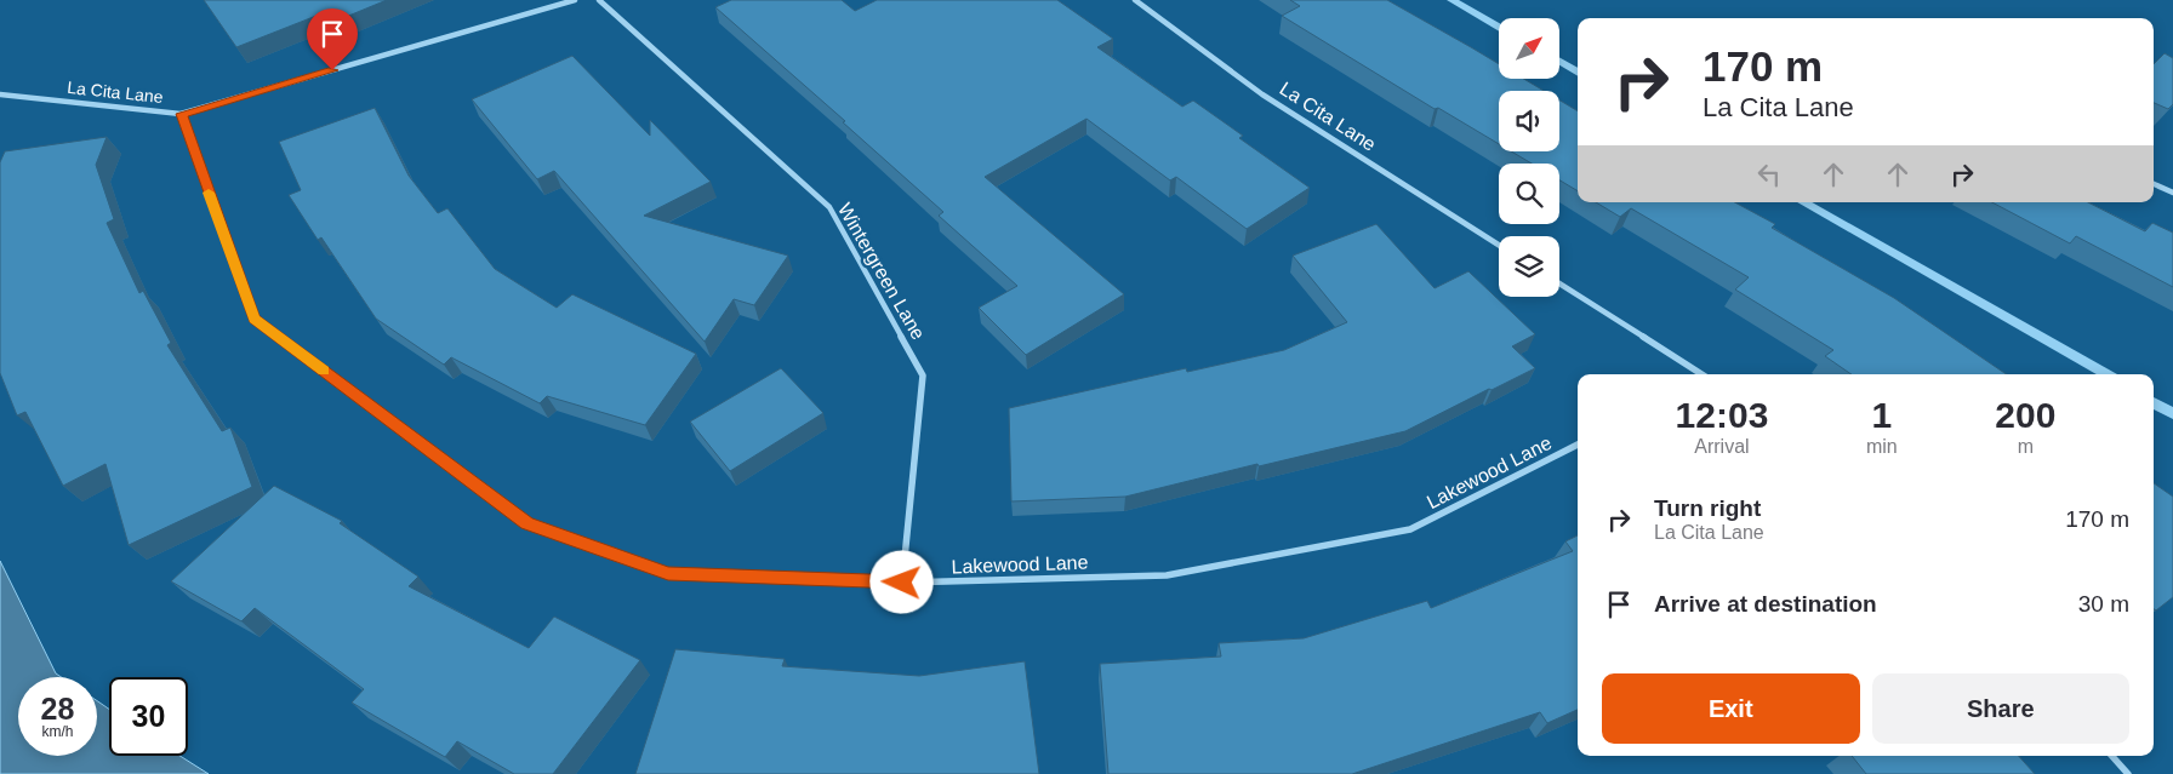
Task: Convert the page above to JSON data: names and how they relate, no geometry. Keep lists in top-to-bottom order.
{
  "streets": {
    "street": ["La Cita Lane", "Wintergreen Lane", "Lakewood Lane"]
  },
  "crossings": [
    ["La Cita Lane", "Lakewood Lane"],
    ["Wintergreen Lane", "Lakewood Lane"]
  ],
  "north": "top right",
  "page": {
    "turn": ["170 m", "La Cita Lane"],
    "eta": [
      "12:03",
      "Arrival",
      "1",
      "min",
      "200",
      "m"
    ],
    "list": [
      {
        "name": "Turn right",
        "note": "La Cita Lane",
        "value": "170 m"
      },
      {
        "name": "Arrive at destination",
        "value": "30 m"
      }
    ],
    "buttons": ["Exit", "Share"],
    "speed": "28 km/h",
    "limit": "30"
  }
}
